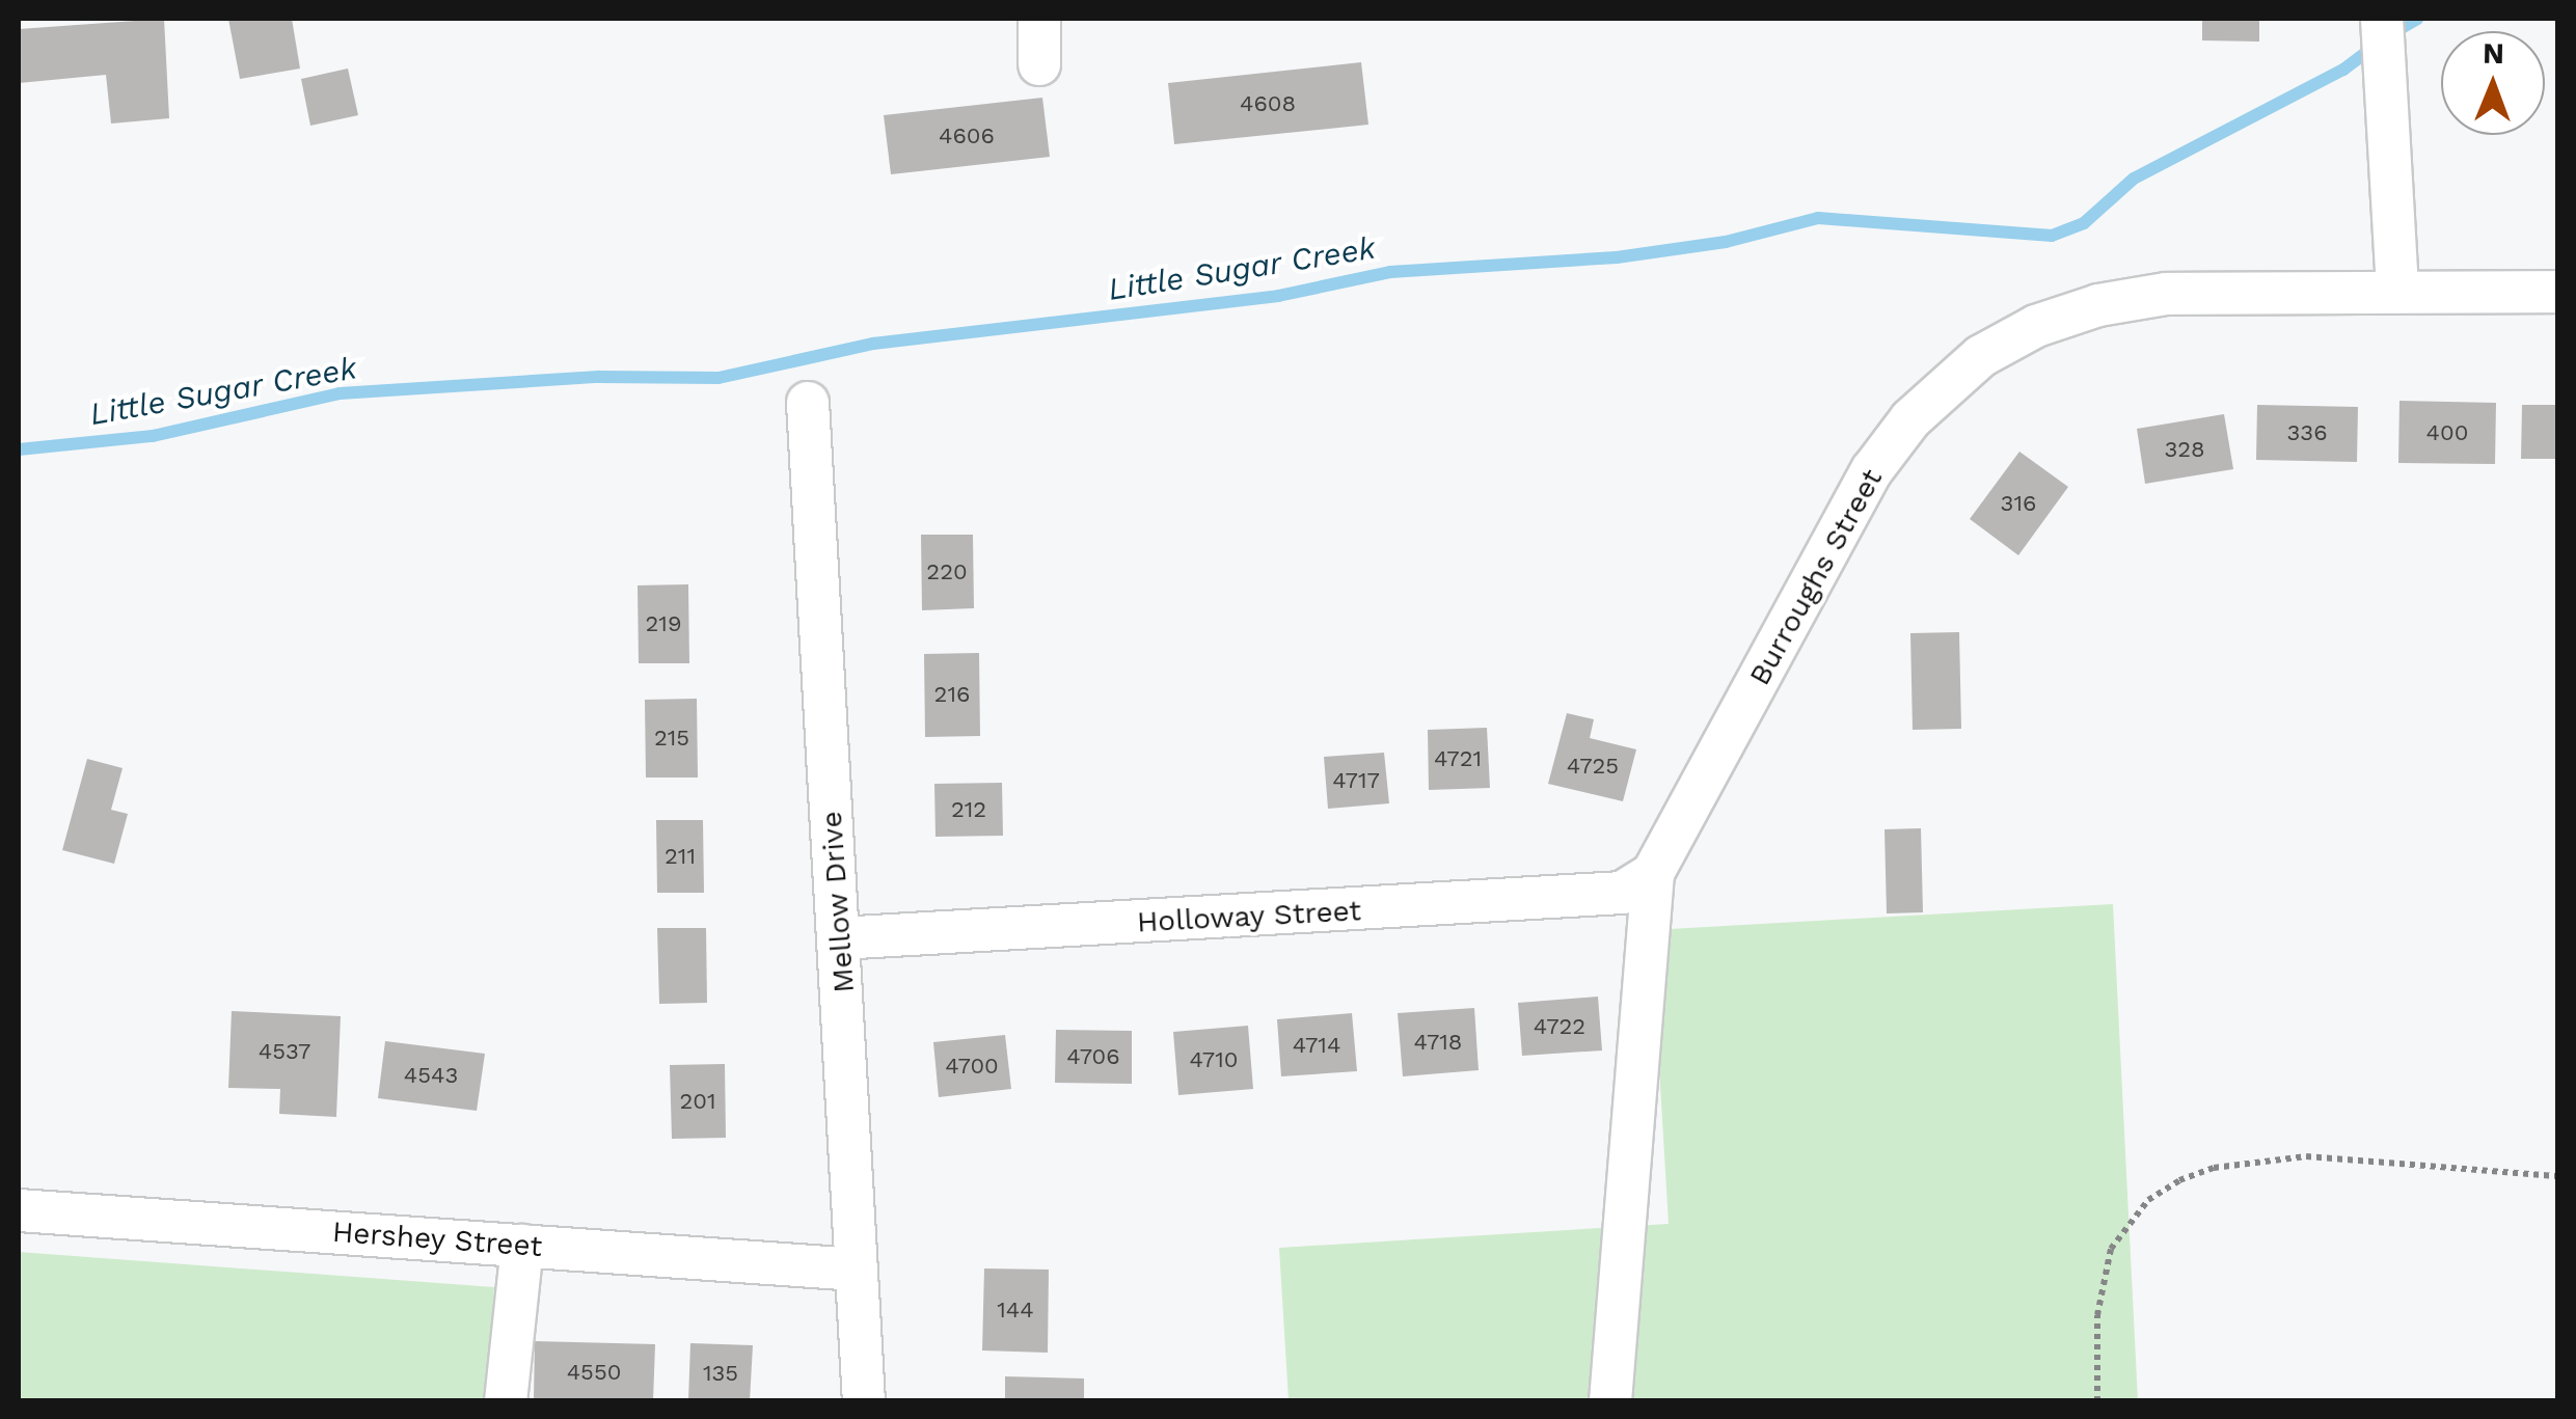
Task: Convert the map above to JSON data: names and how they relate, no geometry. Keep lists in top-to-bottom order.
{
  "streets": {
    "street": [
      "Burroughs Street",
      "Mellow Drive",
      "Holloway Street",
      "Hershey Street"
    ]
  },
  "crossings": [
    ["Burroughs Street", "Holloway Street"],
    ["Mellow Drive", "Holloway Street"],
    ["Mellow Drive", "Hershey Street"]
  ],
  "water": ["Little Sugar Creek"],
  "house_numbers": [
    "4608",
    "4606",
    "336",
    "400",
    "328",
    "316",
    "220",
    "219",
    "216",
    "215",
    "4721",
    "4725",
    "4717",
    "212",
    "211",
    "4722",
    "4718",
    "4714",
    "4537",
    "4706",
    "4710",
    "4700",
    "4543",
    "201",
    "144",
    "4550",
    "135"
  ],
  "north": "top"
}
